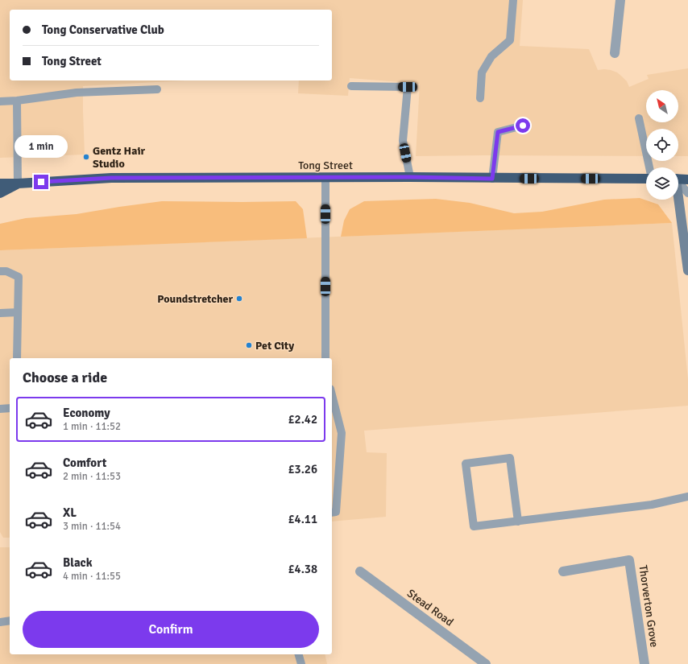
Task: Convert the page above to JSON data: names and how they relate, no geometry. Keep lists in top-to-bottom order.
{
  "streets": {
    "highway": ["Tong Street"],
    "street": ["Thorverton Grove", "Stead Road"]
  },
  "places": ["Gentz Hair Studio", "Poundstretcher", "Pet City"],
  "north": "top left",
  "page": {
    "banner": ["Tong Conservative Club", "Tong Street"],
    "bubble": "1 min",
    "heading": "Choose a ride",
    "list": [
      {
        "name": "Economy",
        "note": "1 min · 11:52",
        "value": "£2.42"
      },
      {
        "name": "Comfort",
        "note": "2 min · 11:53",
        "value": "£3.26"
      },
      {
        "name": "XL",
        "note": "3 min · 11:54",
        "value": "£4.11"
      },
      {
        "name": "Black",
        "note": "4 min · 11:55",
        "value": "£4.38"
      }
    ],
    "buttons": "Confirm"
  }
}
